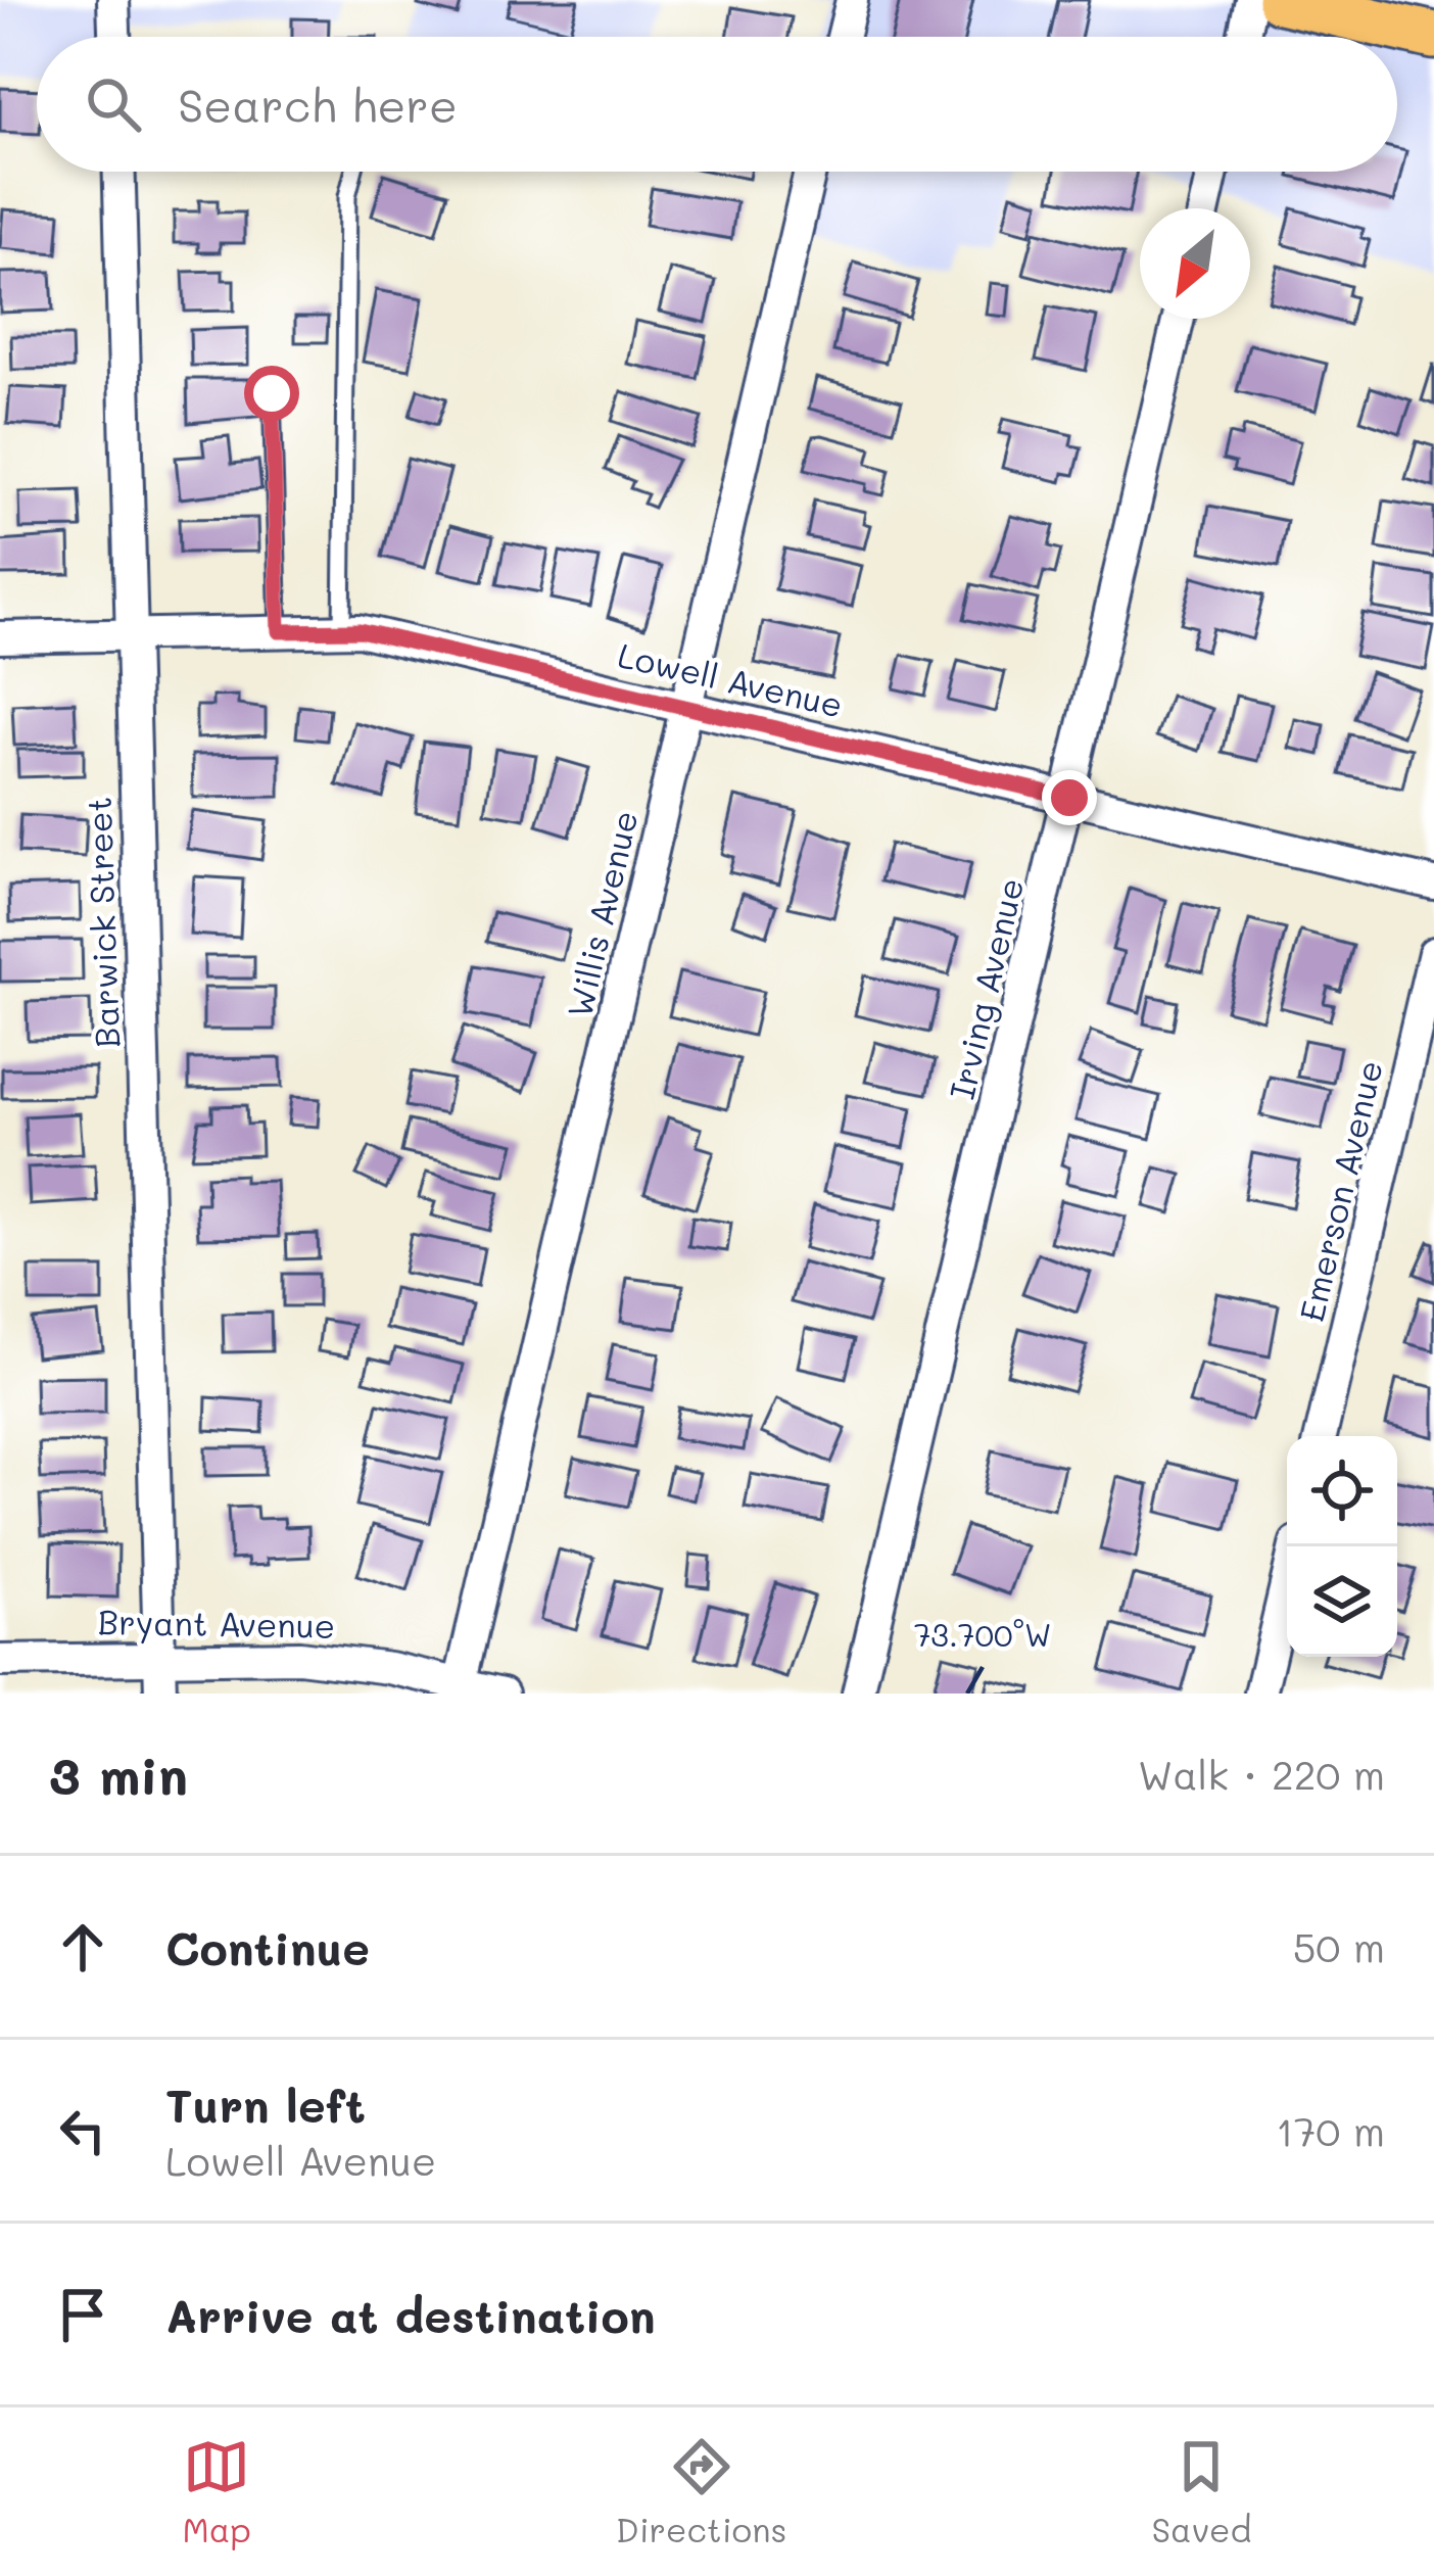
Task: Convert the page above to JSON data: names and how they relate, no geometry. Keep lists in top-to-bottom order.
{
  "streets": {
    "street": [
      "Lowell Avenue",
      "Willis Avenue",
      "Barwick Street",
      "Irving Avenue",
      "Emerson Avenue",
      "Bryant Avenue"
    ]
  },
  "crossings": [
    ["Lowell Avenue", "Willis Avenue"],
    ["Lowell Avenue", "Barwick Street"],
    ["Lowell Avenue", "Irving Avenue"],
    ["Willis Avenue", "Bryant Avenue"],
    ["Barwick Street", "Bryant Avenue"]
  ],
  "north": "bottom left",
  "page": {
    "search": "Search here",
    "heading": ["3 min", "Walk · 220 m"],
    "list": [
      ["Continue", "50 m"],
      ["Turn left", "Lowell Avenue", "170 m"],
      "Arrive at destination"
    ],
    "nav": ["Map", "Directions", "Saved"]
  },
  "coordinates": ["73.700°W"]
}
